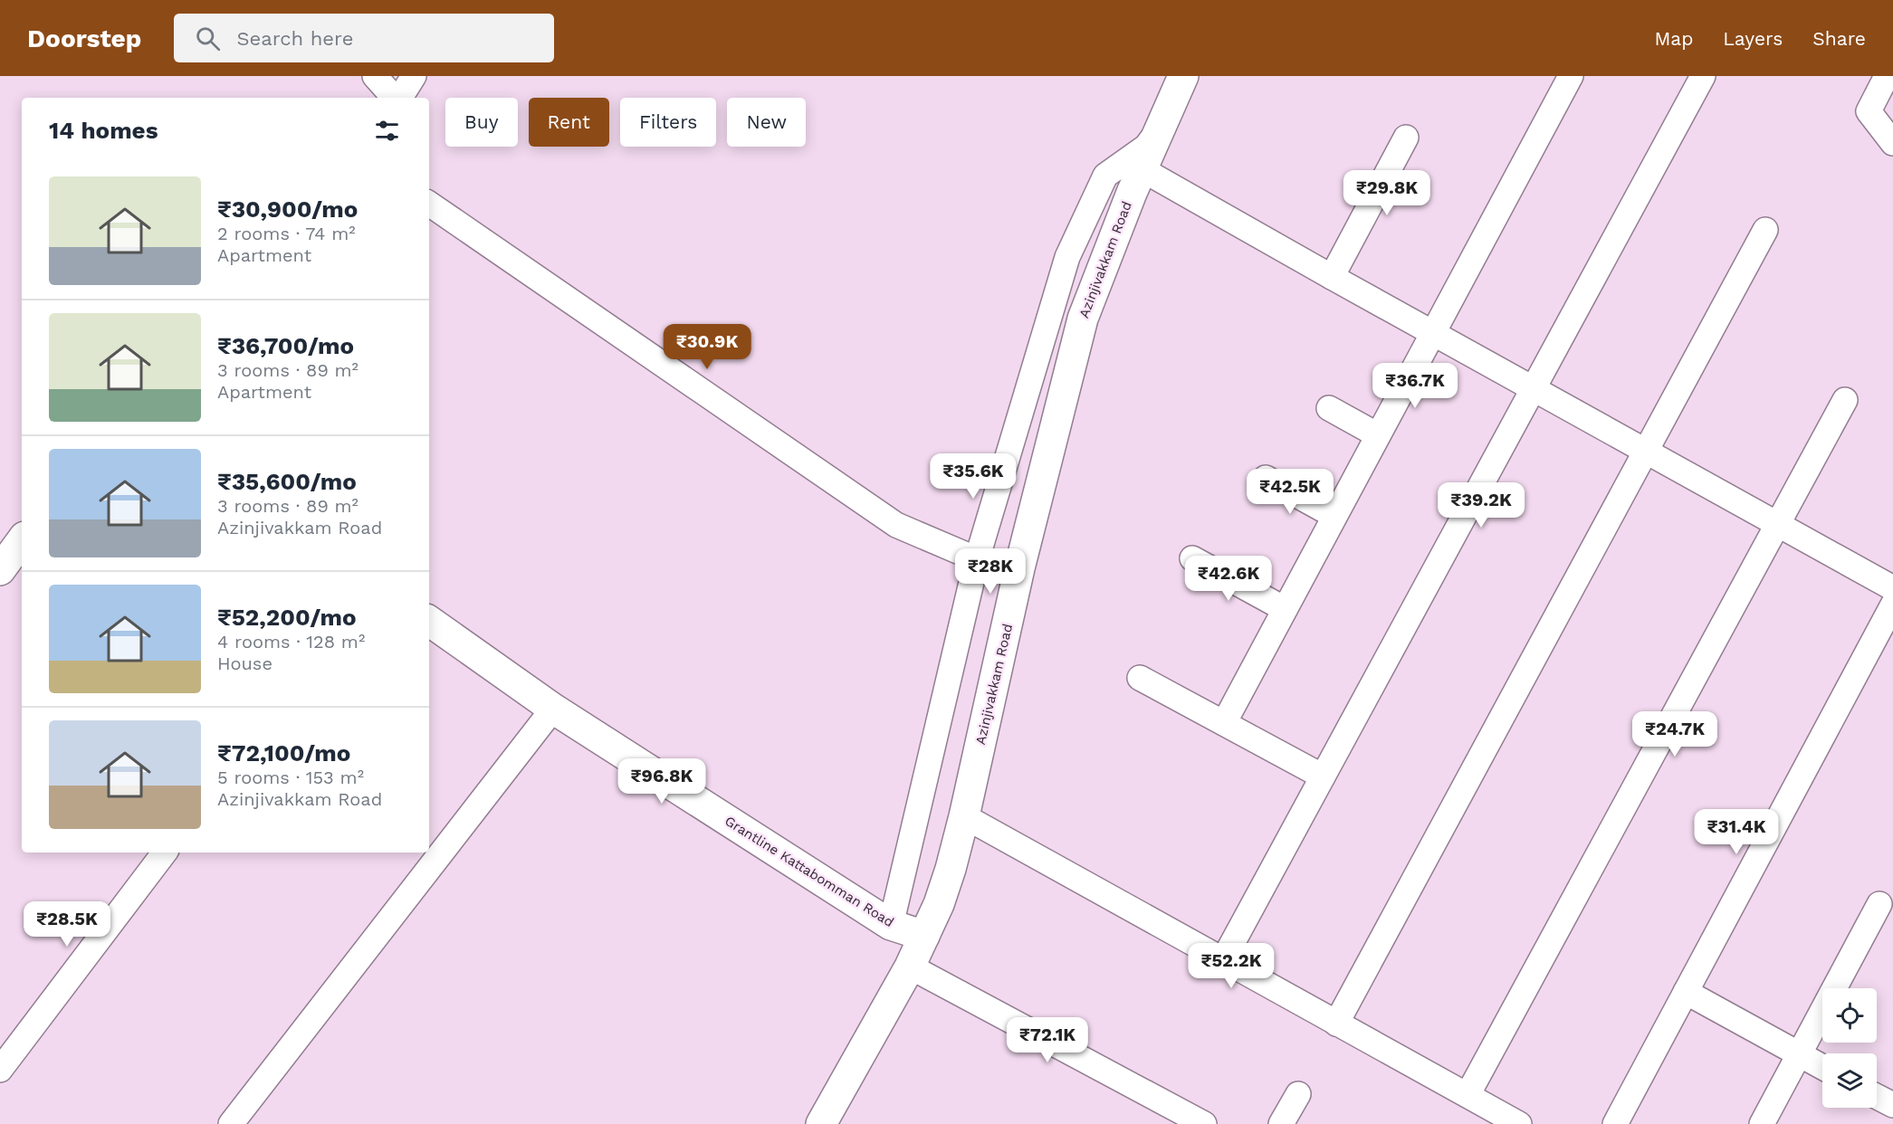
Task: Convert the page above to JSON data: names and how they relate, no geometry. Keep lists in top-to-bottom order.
{
  "streets": {
    "street": ["Azinjivakkam Road", "Grantline Kattabomman Road"]
  },
  "crossings": [
    ["Azinjivakkam Road", "Grantline Kattabomman Road"]
  ],
  "page": {
    "header": "Doorstep",
    "search": "Search here",
    "nav": ["Map", "Layers", "Share"],
    "chip": [
      "Buy",
      "Rent",
      "Filters",
      "New"
    ],
    "heading": "14 homes",
    "list": [
      {
        "name": "₹30,900/mo",
        "note": "2 rooms · 74 m² · Apartment"
      },
      {
        "name": "₹36,700/mo",
        "note": "3 rooms · 89 m² · Apartment"
      },
      {
        "name": "₹35,600/mo",
        "note": "3 rooms · 89 m² · Azinjivakkam Road"
      },
      {
        "name": "₹52,200/mo",
        "note": "4 rooms · 128 m² · House"
      },
      {
        "name": "₹72,100/mo",
        "note": "5 rooms · 153 m² · Azinjivakkam Road"
      }
    ],
    "price": [
      "₹29.8K",
      "₹30.9K",
      "₹36.7K",
      "₹35.6K",
      "₹42.5K",
      "₹39.2K",
      "₹28K",
      "₹42.6K",
      "₹24.7K",
      "₹96.8K",
      "₹31.4K",
      "₹28.5K",
      "₹52.2K",
      "₹72.1K"
    ]
  }
}
